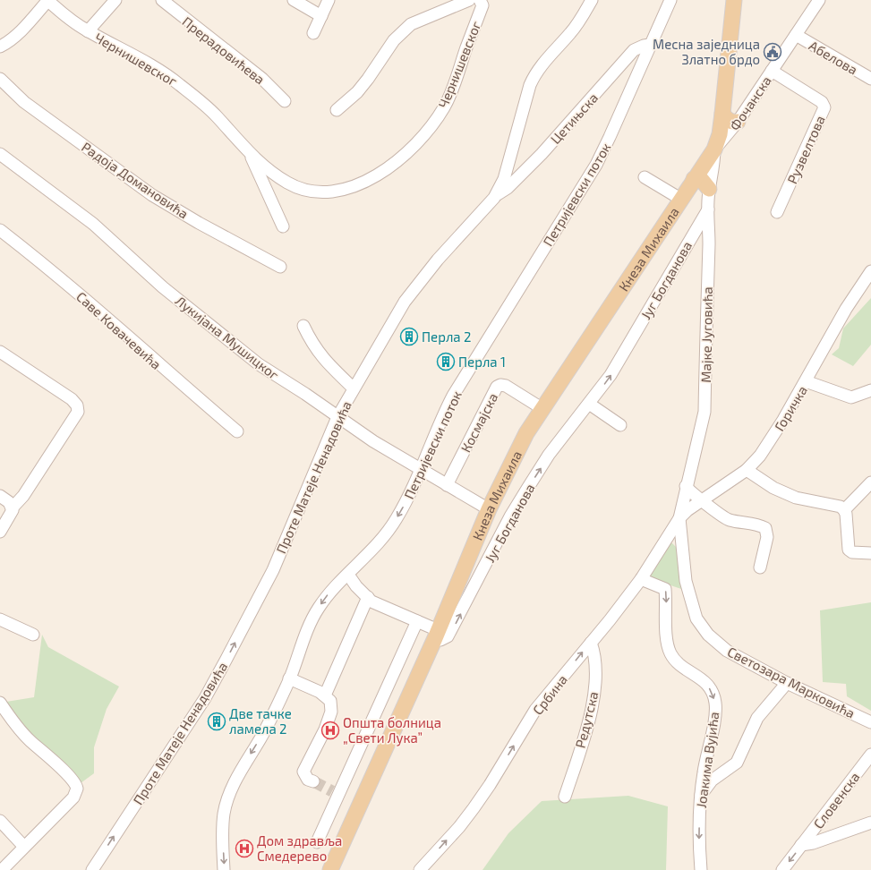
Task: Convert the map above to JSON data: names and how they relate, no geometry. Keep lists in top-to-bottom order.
{
  "streets": {
    "main road": ["Кнеза Михаила"],
    "street": [
      "Прерадовићева",
      "Абелова",
      "Чернишевског",
      "Фочанска",
      "Цетињска",
      "Рузвелтова",
      "Радоја Домановића",
      "Петријевски поток",
      "Југ Богданова",
      "Саве Ковачевића",
      "Мајке Југовића",
      "Лукијана Мушицког",
      "Горичка",
      "Космајска",
      "Проте Матеје Ненадовића",
      "Светозара Марковића",
      "Србина",
      "Редутска",
      "Јоакима Вујића",
      "Словенска"
    ]
  },
  "crossings": [
    ["Абелова", "Фочанска"],
    ["Фочанска", "Рузвелтова"],
    ["Фочанска", "Кнеза Михаила"],
    ["Фочанска", "Мајке Југовића"],
    ["Цетињска", "Петријевски поток"],
    ["Цетињска", "Проте Матеје Ненадовића"],
    ["Петријевски поток", "Лукијана Мушицког"],
    ["Кнеза Михаила", "Југ Богданова"],
    ["Кнеза Михаила", "Мајке Југовића"],
    ["Кнеза Михаила", "Лукијана Мушицког"],
    ["Кнеза Михаила", "Космајска"],
    ["Југ Богданова", "Мајке Југовића"],
    ["Мајке Југовића", "Горичка"],
    ["Мајке Југовића", "Светозара Марковића"],
    ["Мајке Југовића", "Србина"],
    ["Лукијана Мушицког", "Космајска"],
    ["Лукијана Мушицког", "Проте Матеје Ненадовића"],
    ["Горичка", "Светозара Марковића"],
    ["Горичка", "Србина"],
    ["Светозара Марковића", "Србина"],
    ["Србина", "Редутска"],
    ["Србина", "Јоакима Вујића"]
  ],
  "one_way": [
    "Југ Богданова",
    "Проте Матеје Ненадовића",
    "Србина",
    "Јоакима Вујића"
  ],
  "places": {
    "public building": ["Месна заједница Златно брдо"],
    "building": ["Перла 2", "Перла 1", "Две тачке ламела 2"],
    "hospital": ["Општа болница „Свети Лука”", "Дом здравља Смедерево"]
  }
}
